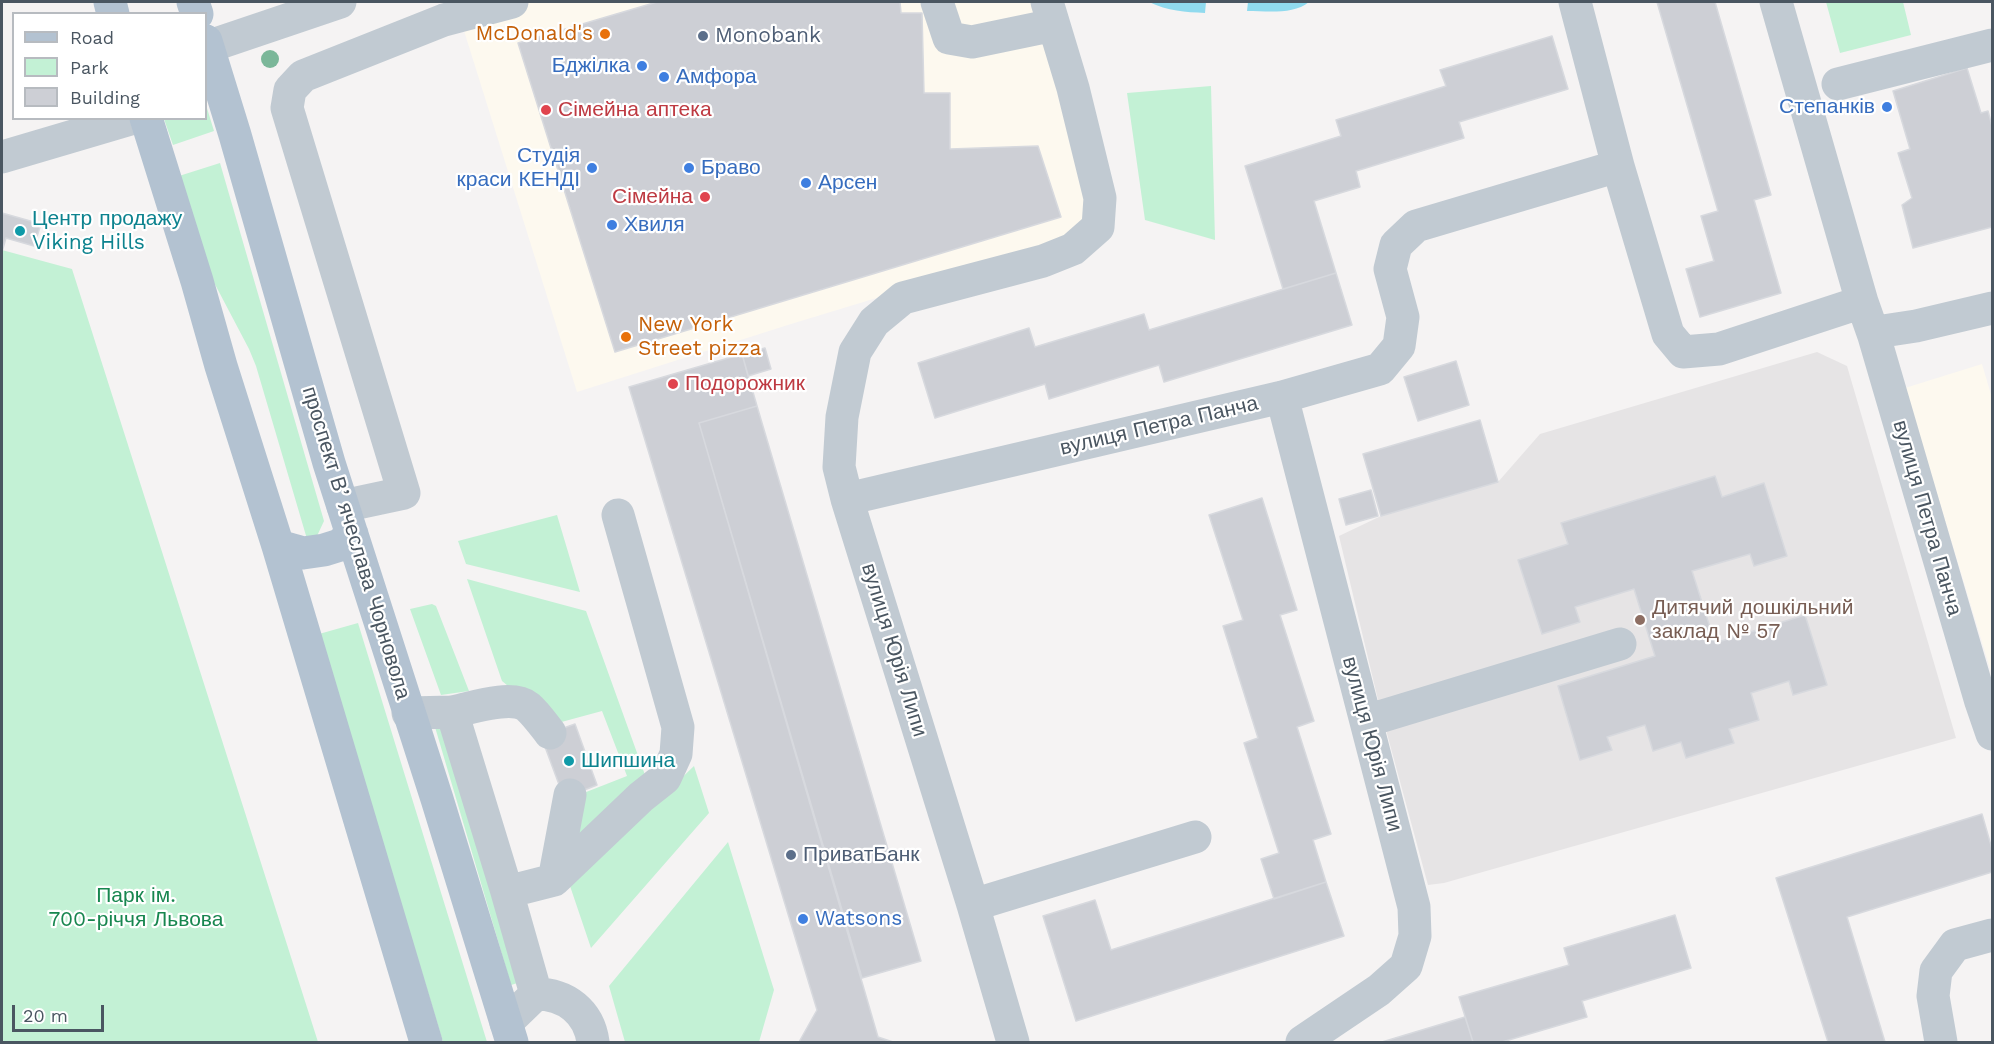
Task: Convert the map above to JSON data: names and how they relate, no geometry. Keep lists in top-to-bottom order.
{
  "streets": {
    "main road": ["проспект Вʼячеслава Чорновола"],
    "street": ["вулиця Петра Панча", "вулиця Юрія Липи"]
  },
  "crossings": [
    ["вулиця Петра Панча", "вулиця Юрія Липи"]
  ],
  "parks": ["Парк ім. 700-річчя Львова"],
  "places": [
    "McDonald's",
    "Monobank",
    "Бджілка",
    "Амфора",
    "Степанків",
    "Сімейна аптека",
    "Студія краси КЕНДІ",
    "Браво",
    "Арсен",
    "Сімейна",
    "Хвиля",
    "Центр продажу Viking Hills",
    "New York Street pizza",
    "Подорожник",
    "Дитячий дошкільний заклад № 57",
    "Шипшина",
    "ПриватБанк",
    "Watsons"
  ],
  "legend": ["Road", "Park", "Building"],
  "scale_bar": "20 m"
}
